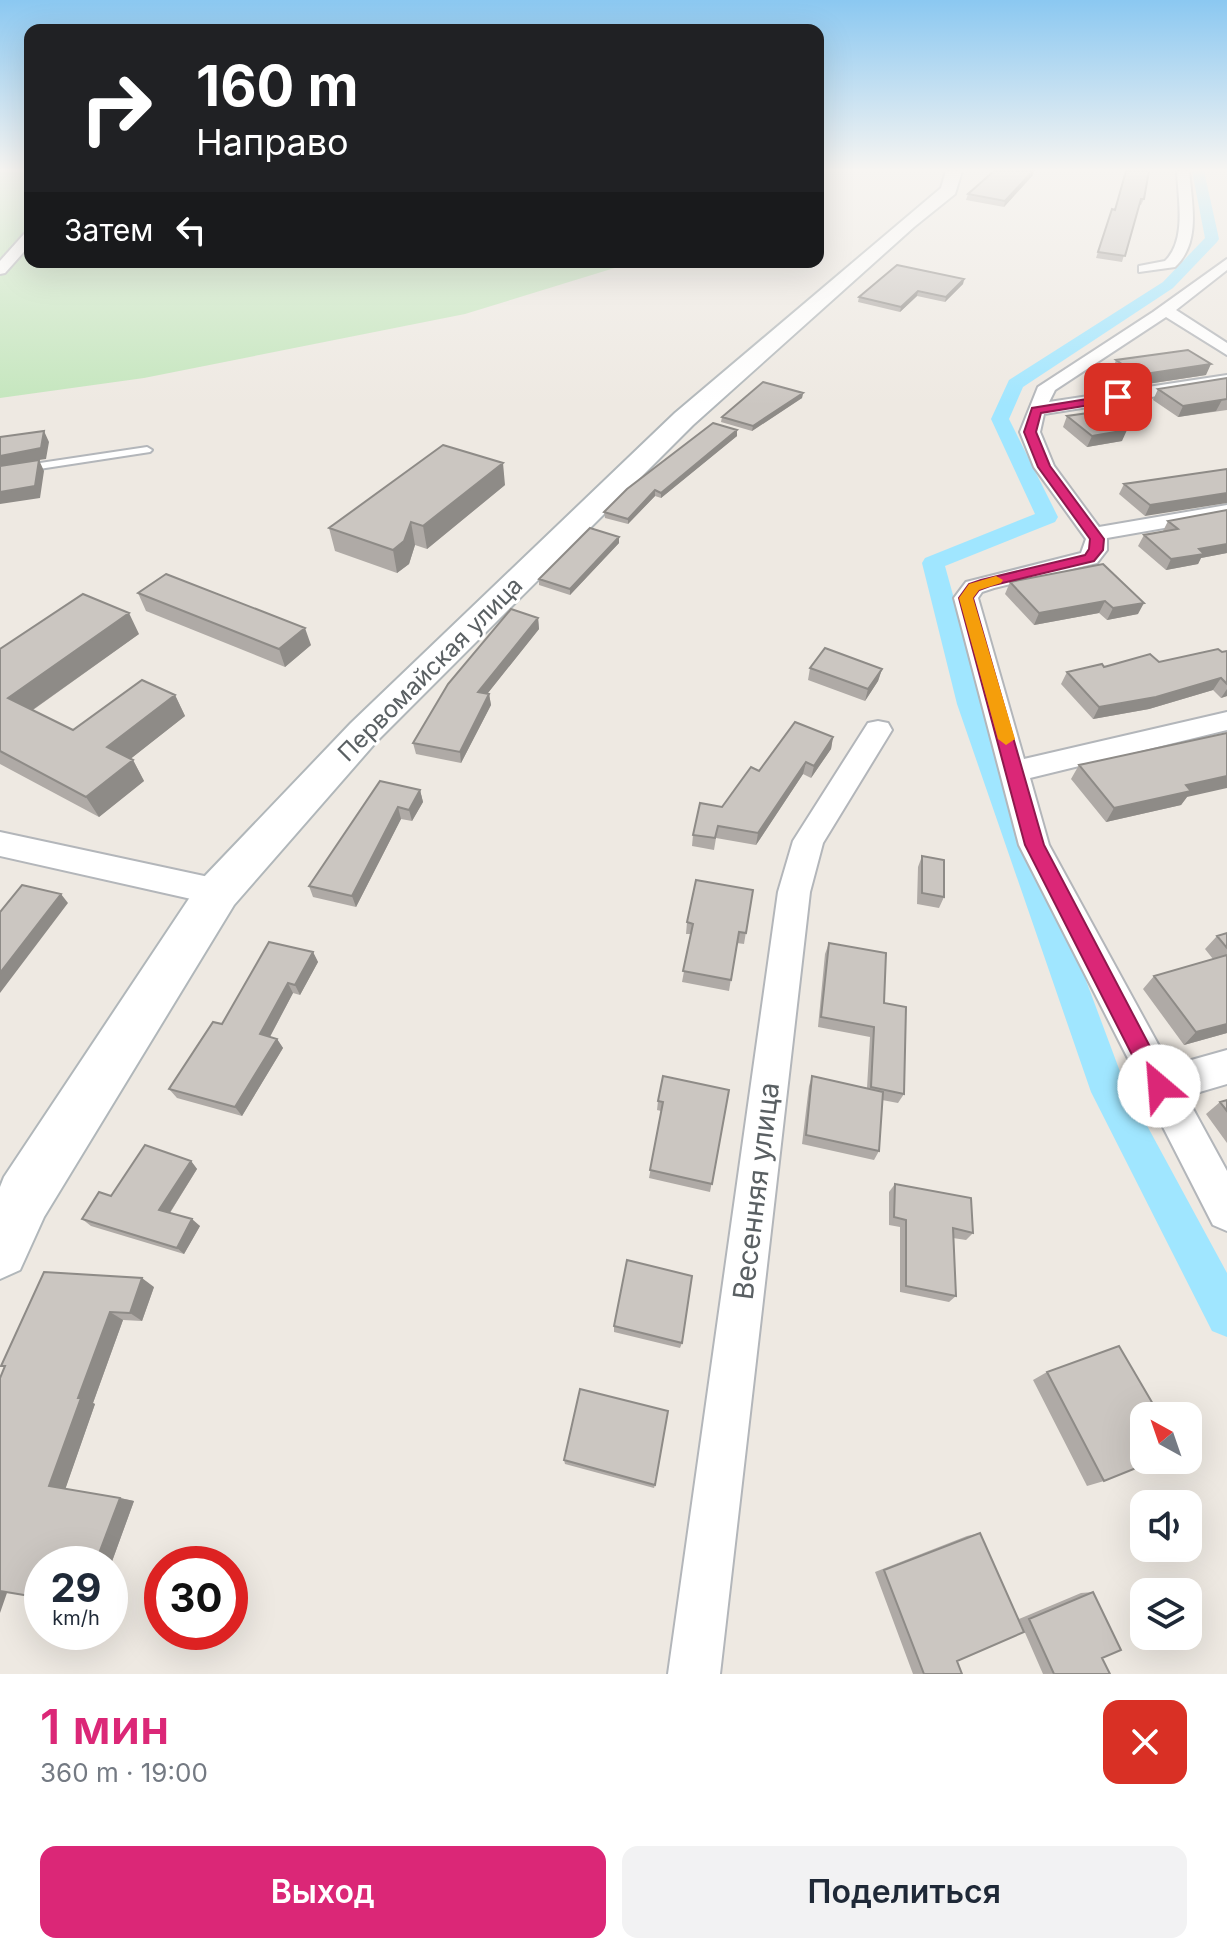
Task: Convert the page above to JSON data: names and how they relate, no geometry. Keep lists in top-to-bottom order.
{
  "streets": {
    "main road": ["Первомайская улица"],
    "street": ["Весенняя улица"]
  },
  "north": "top left",
  "page": {
    "turn": ["160 m", "Направо"],
    "then": "Затем",
    "speed": "29 km/h",
    "limit": "30",
    "heading": ["1 мин", "360 m · 19:00"],
    "buttons": ["Выход", "Поделиться"]
  }
}
